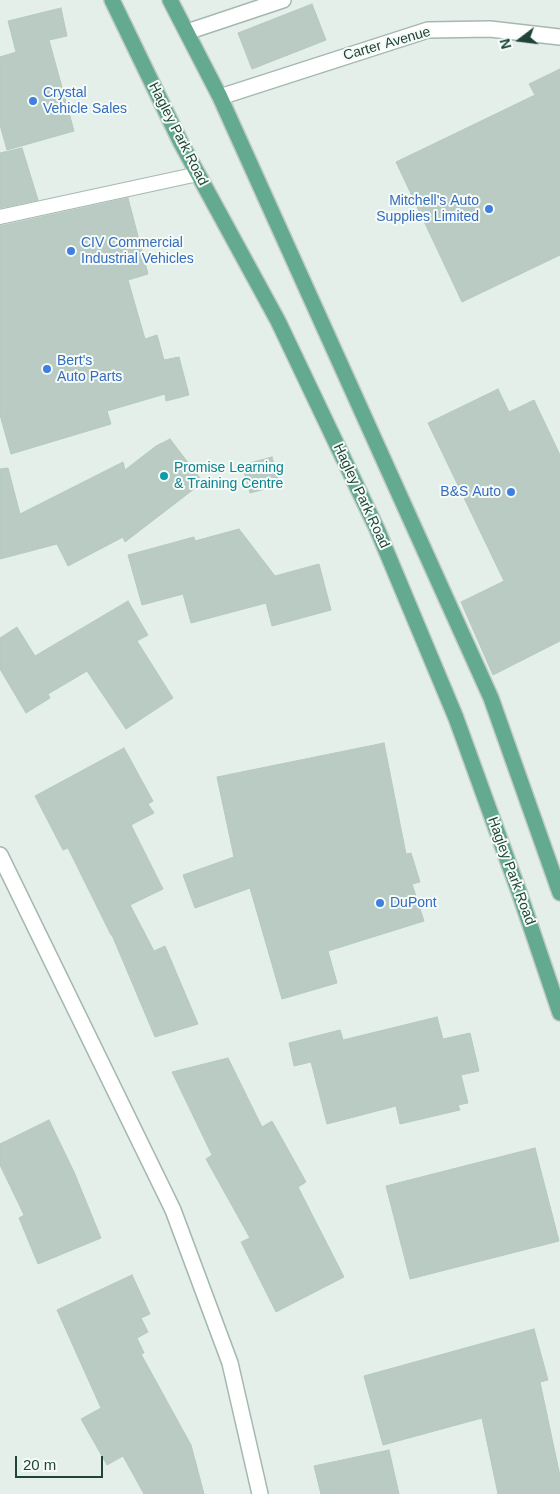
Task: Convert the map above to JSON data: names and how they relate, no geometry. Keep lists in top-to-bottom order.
{
  "streets": {
    "main road": ["Hagley Park Road"],
    "street": ["Carter Avenue"]
  },
  "places": [
    "Crystal Vehicle Sales",
    "Mitchell's Auto Supplies Limited",
    "CIV Commercial Industrial Vehicles",
    "Bert's Auto Parts",
    "Promise Learning & Training Centre",
    "B&S Auto",
    "DuPont"
  ],
  "scale_bar": "20 m",
  "north": "left"
}
